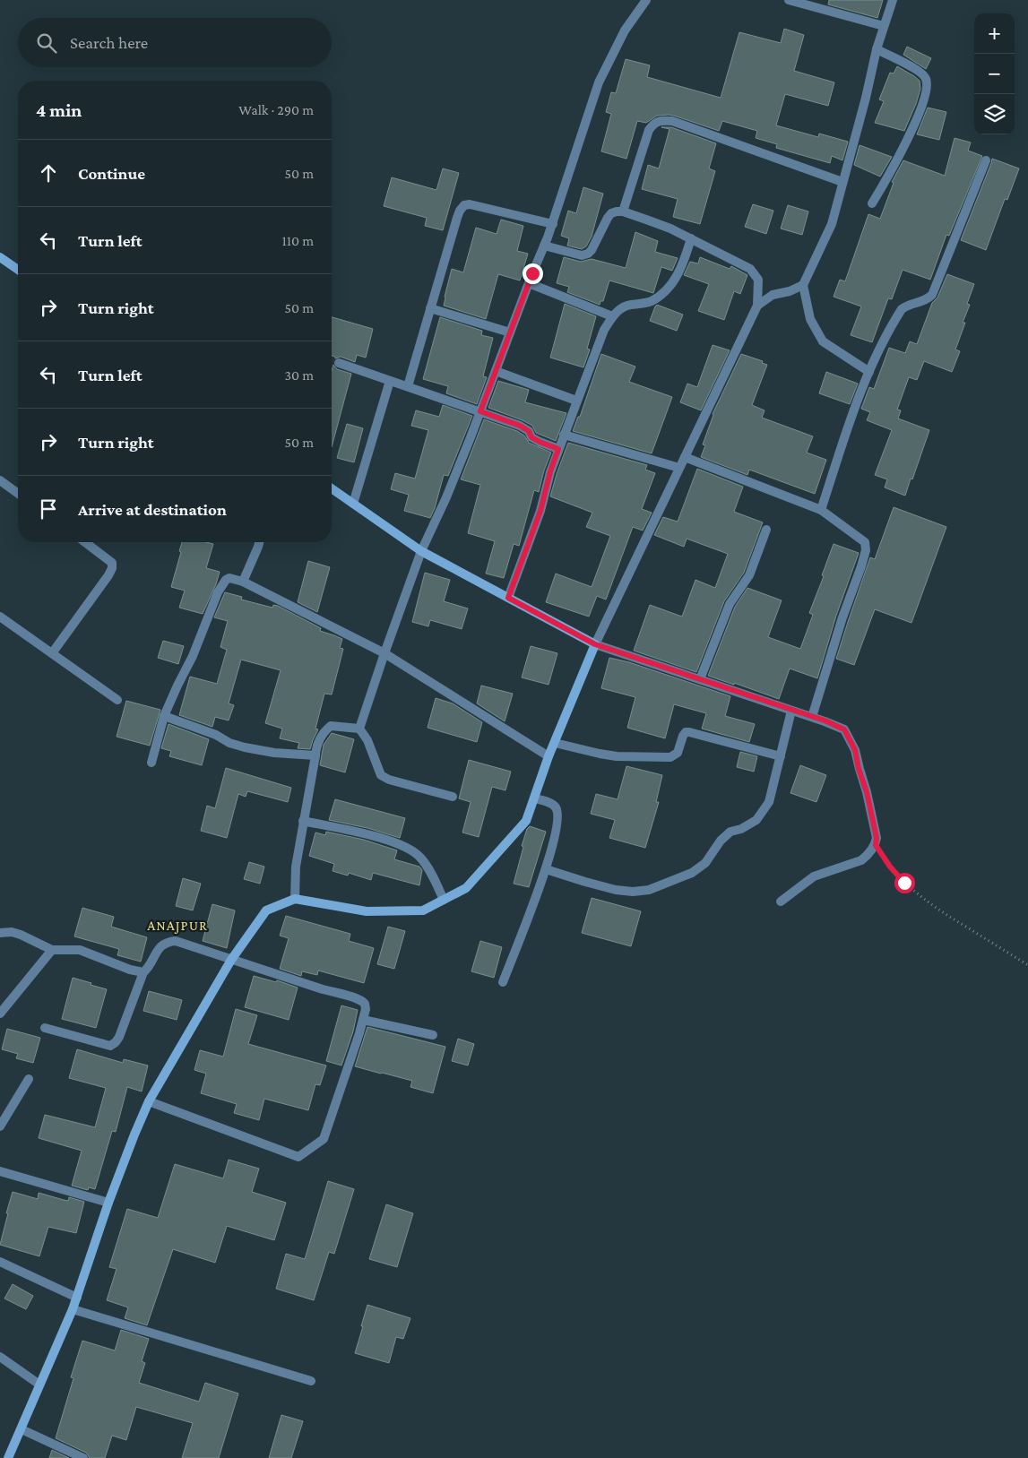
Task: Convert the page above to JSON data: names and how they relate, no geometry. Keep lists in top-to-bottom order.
{
  "districts": ["ANAJPUR"],
  "page": {
    "map_buttons": ["+", "−"],
    "search": "Search here",
    "heading": ["4 min", "Walk · 290 m"],
    "list": [
      ["Continue", "50 m"],
      ["Turn left", "110 m"],
      ["Turn right", "50 m"],
      ["Turn left", "30 m"],
      ["Turn right", "50 m"],
      "Arrive at destination"
    ]
  }
}
